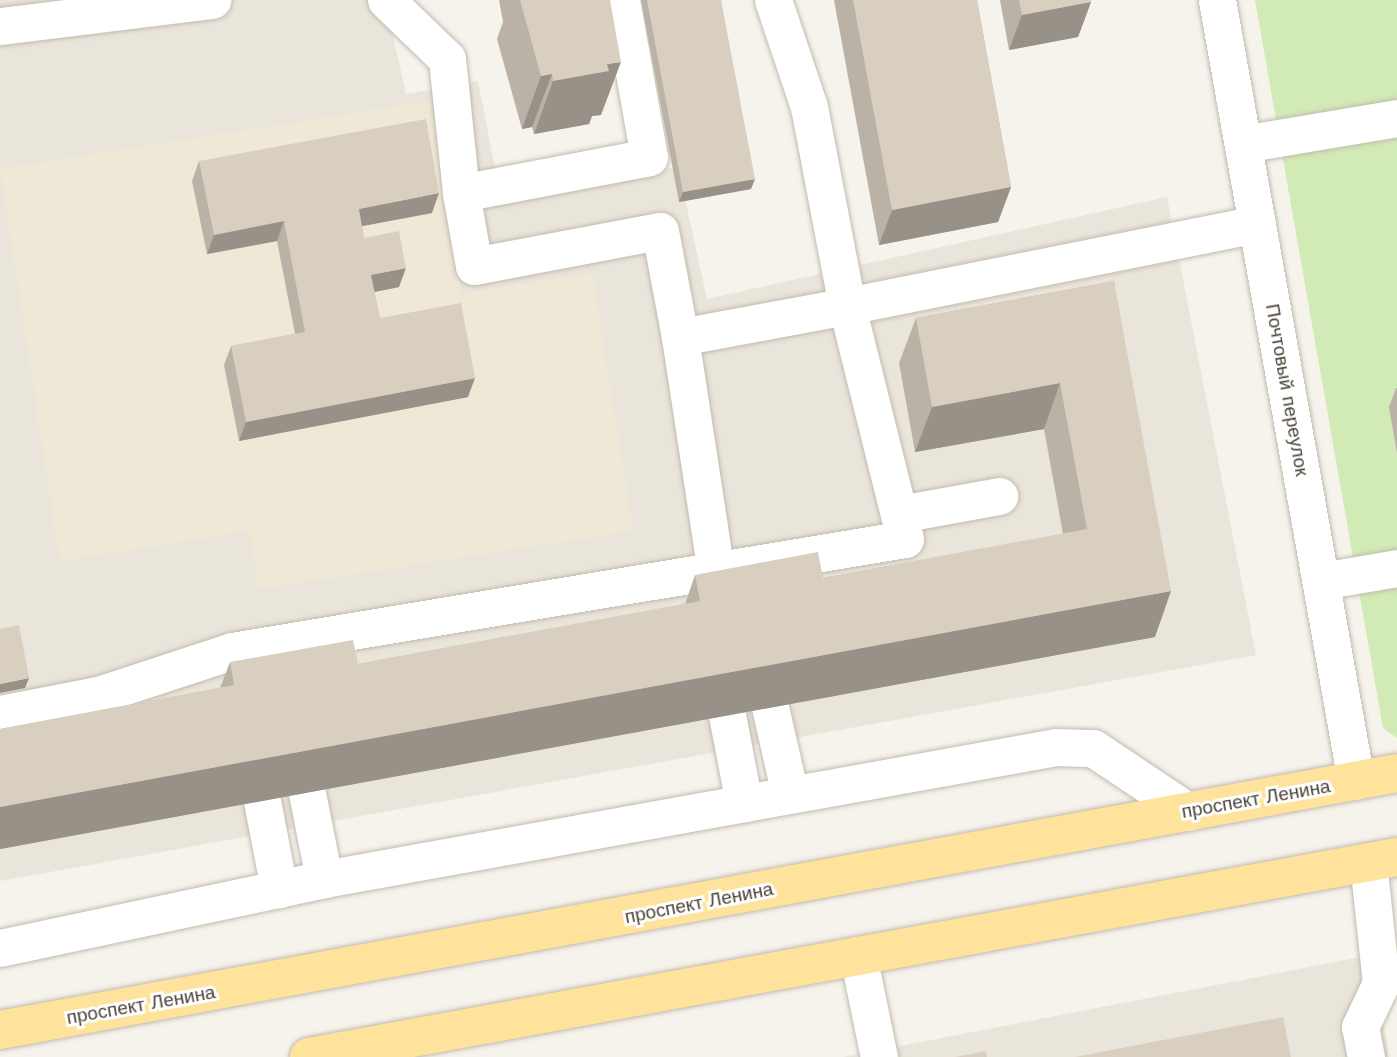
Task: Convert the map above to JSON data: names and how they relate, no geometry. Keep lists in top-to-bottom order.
{
  "streets": {
    "main road": ["проспект Ленина"],
    "street": ["Почтовый переулок"]
  },
  "crossings": [
    ["Почтовый переулок", "проспект Ленина"]
  ]
}
